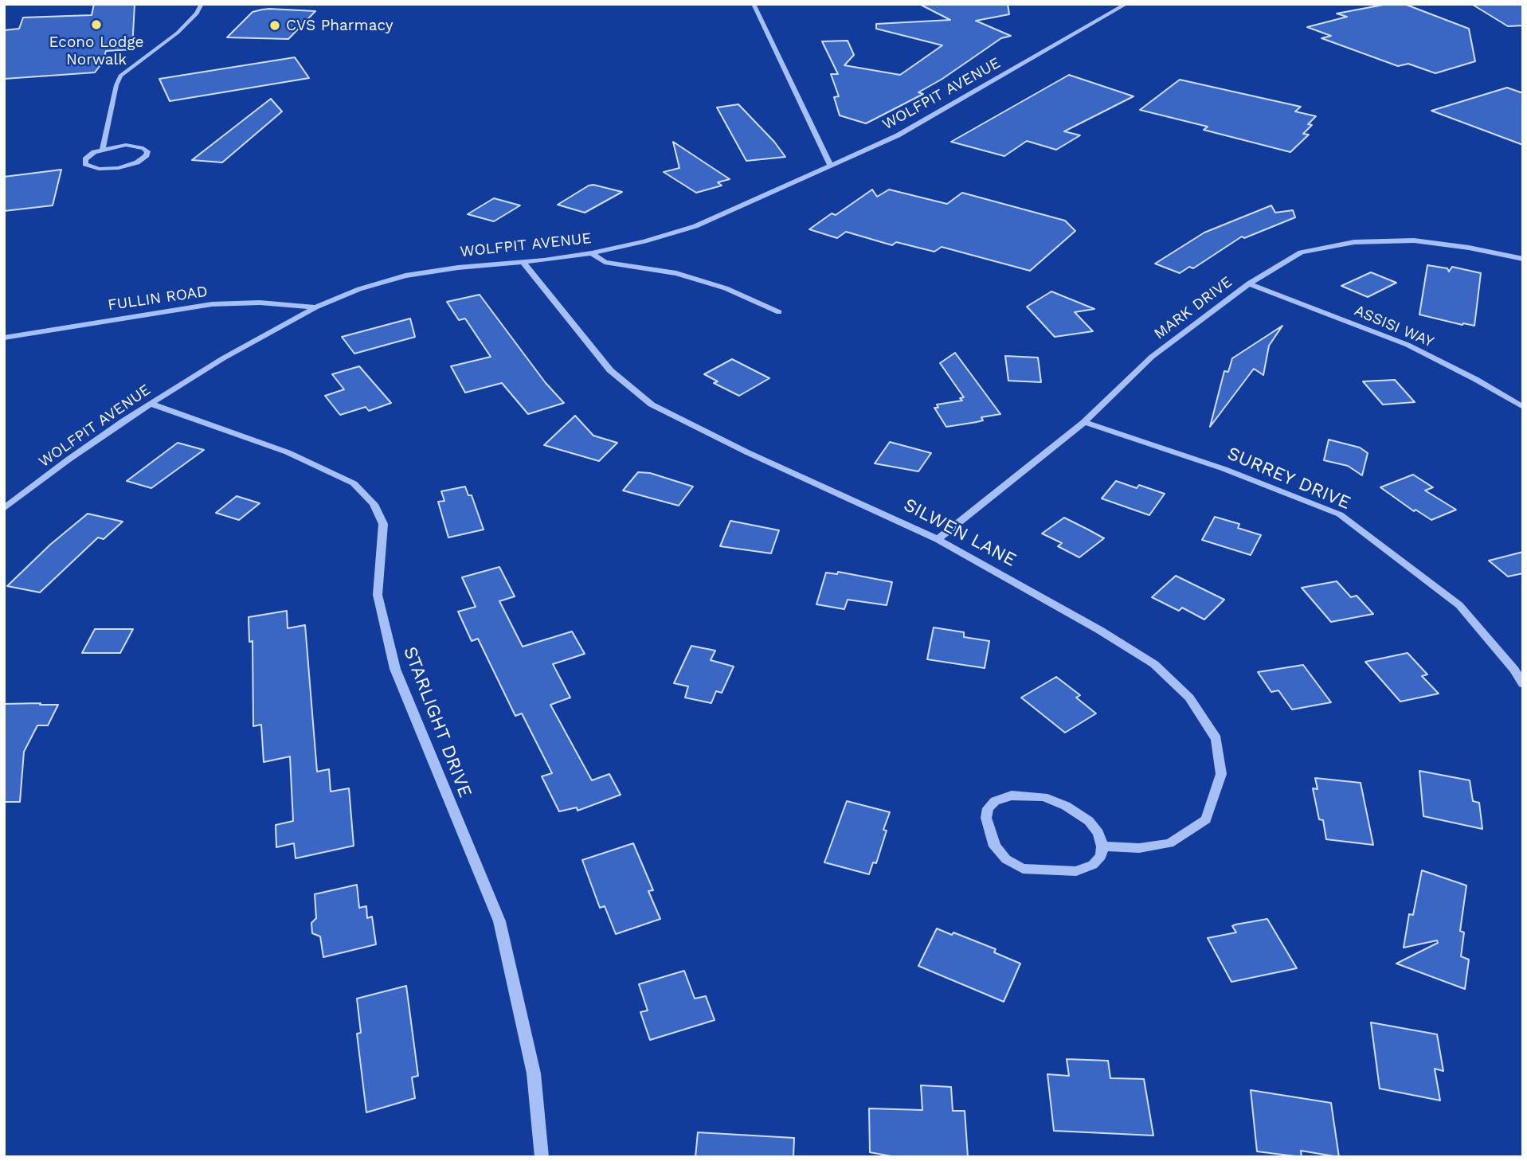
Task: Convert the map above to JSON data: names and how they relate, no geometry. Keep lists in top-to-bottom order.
{
  "streets": {
    "street": [
      "WOLFPIT AVENUE",
      "FULLIN ROAD",
      "MARK DRIVE",
      "ASSISI WAY",
      "SURREY DRIVE",
      "SILWEN LANE",
      "STARLIGHT DRIVE"
    ]
  },
  "crossings": [
    ["WOLFPIT AVENUE", "FULLIN ROAD"],
    ["WOLFPIT AVENUE", "SILWEN LANE"],
    ["WOLFPIT AVENUE", "STARLIGHT DRIVE"],
    ["MARK DRIVE", "ASSISI WAY"],
    ["MARK DRIVE", "SURREY DRIVE"],
    ["MARK DRIVE", "SILWEN LANE"]
  ],
  "places": ["Econo Lodge Norwalk", "CVS Pharmacy"]
}
